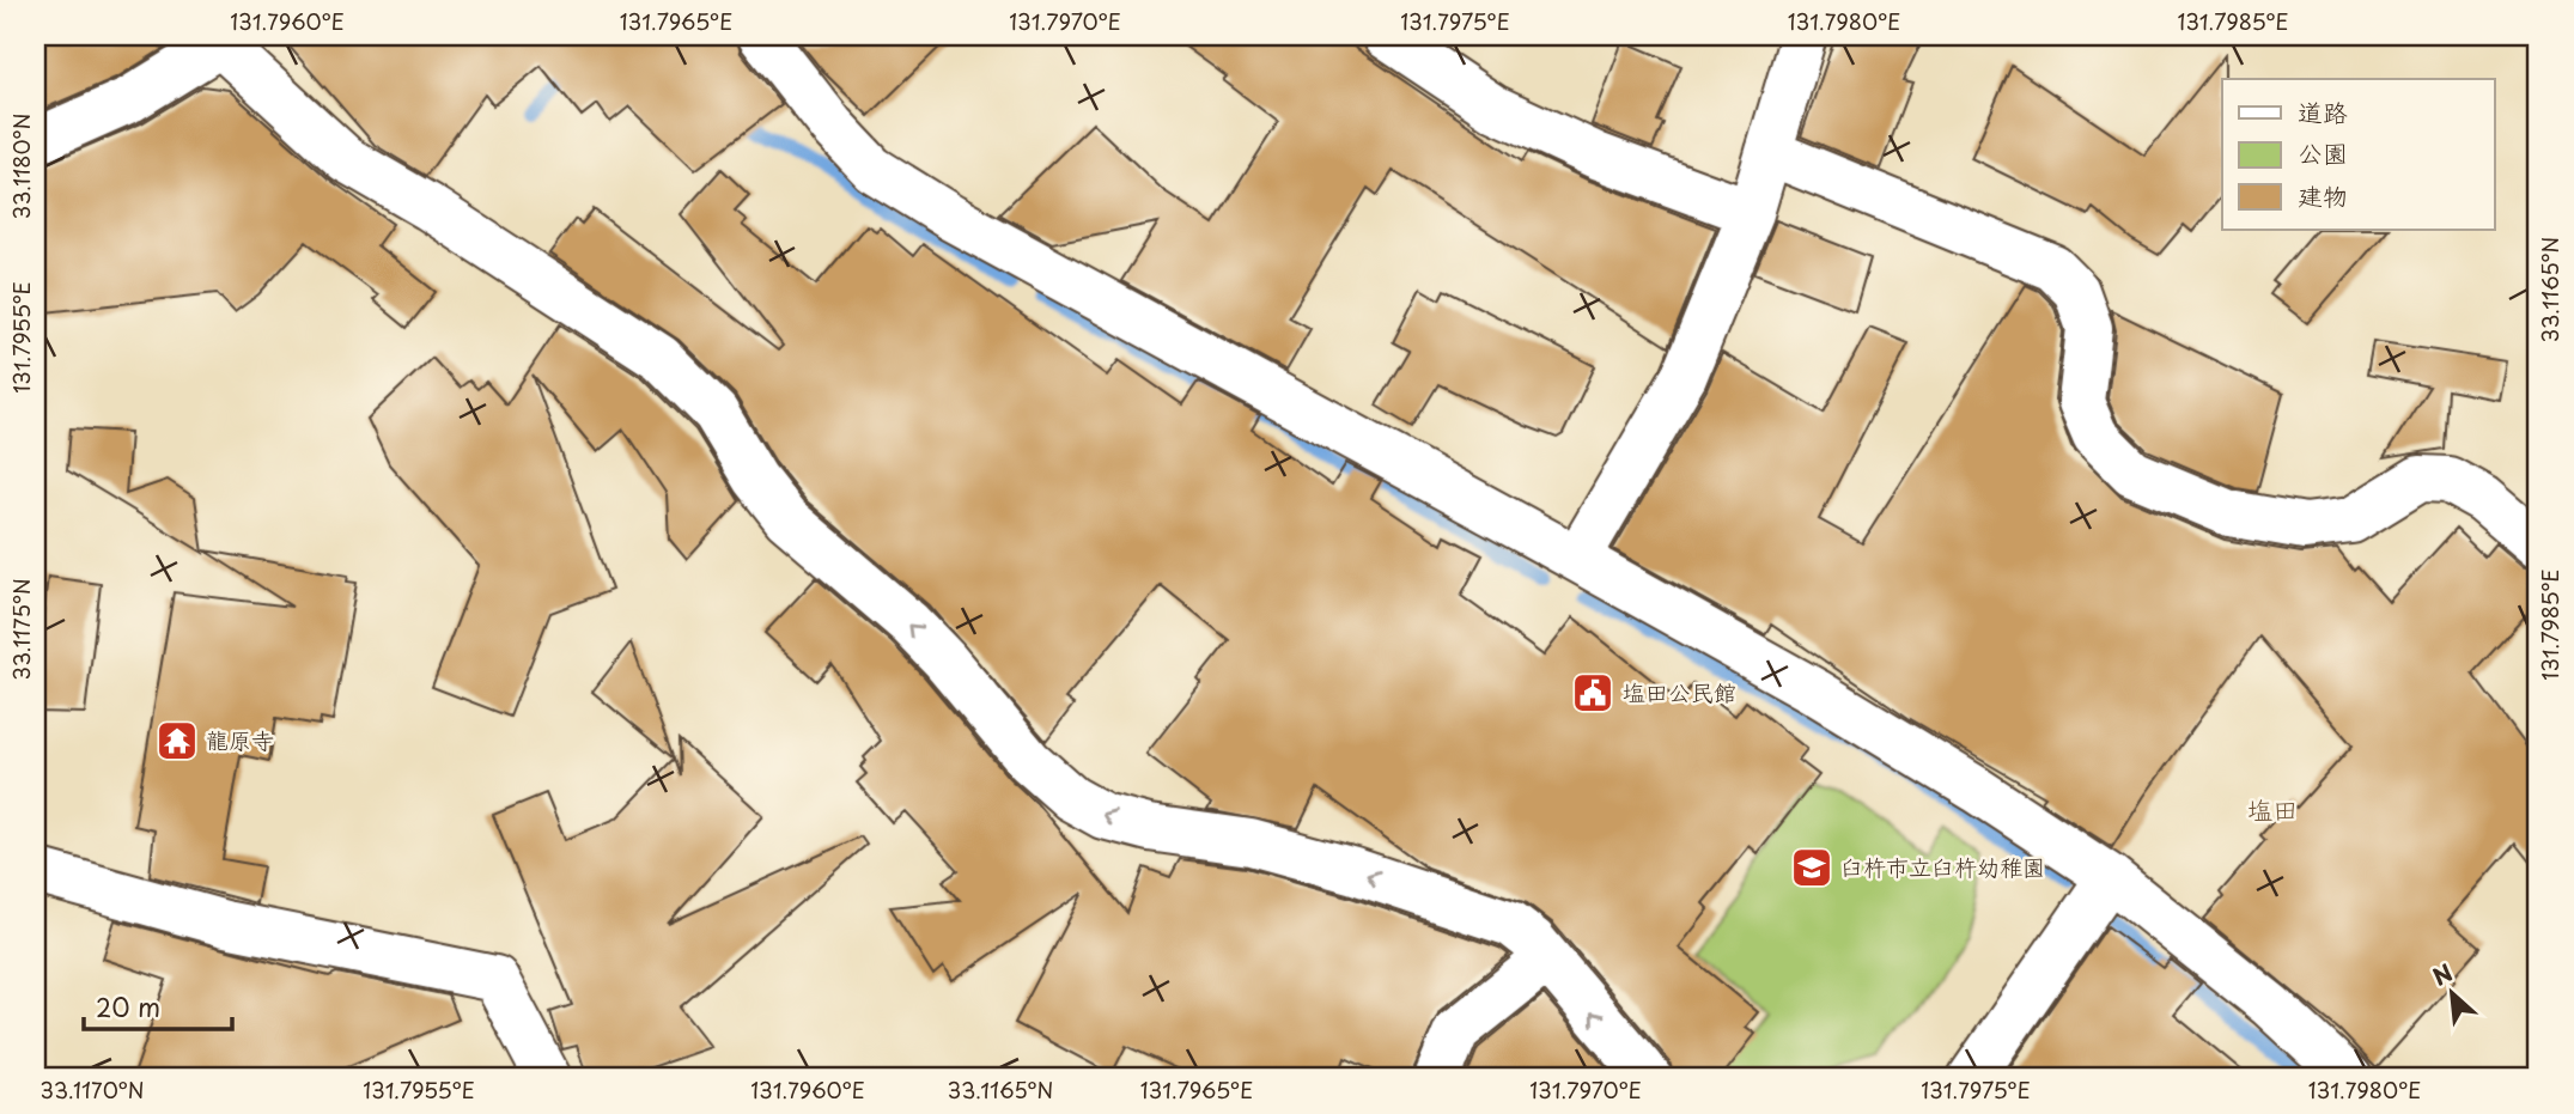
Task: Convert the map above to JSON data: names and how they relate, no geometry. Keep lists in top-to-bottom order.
{
  "districts": ["塩田"],
  "places": {
    "public building": ["塩田公民館"],
    "temple": ["龍原寺"],
    "school or university": ["臼杵市立臼杵幼稚園"]
  },
  "legend": ["道路", "公園", "建物"],
  "scale_bar": "20 m",
  "north": "top left",
  "coordinates": [
    "131.7960°E",
    "131.7965°E",
    "131.7970°E",
    "131.7975°E",
    "131.7980°E",
    "131.7985°E",
    "33.1180°N",
    "33.1165°N",
    "131.7955°E",
    "33.1175°N",
    "33.1170°N"
  ]
}
